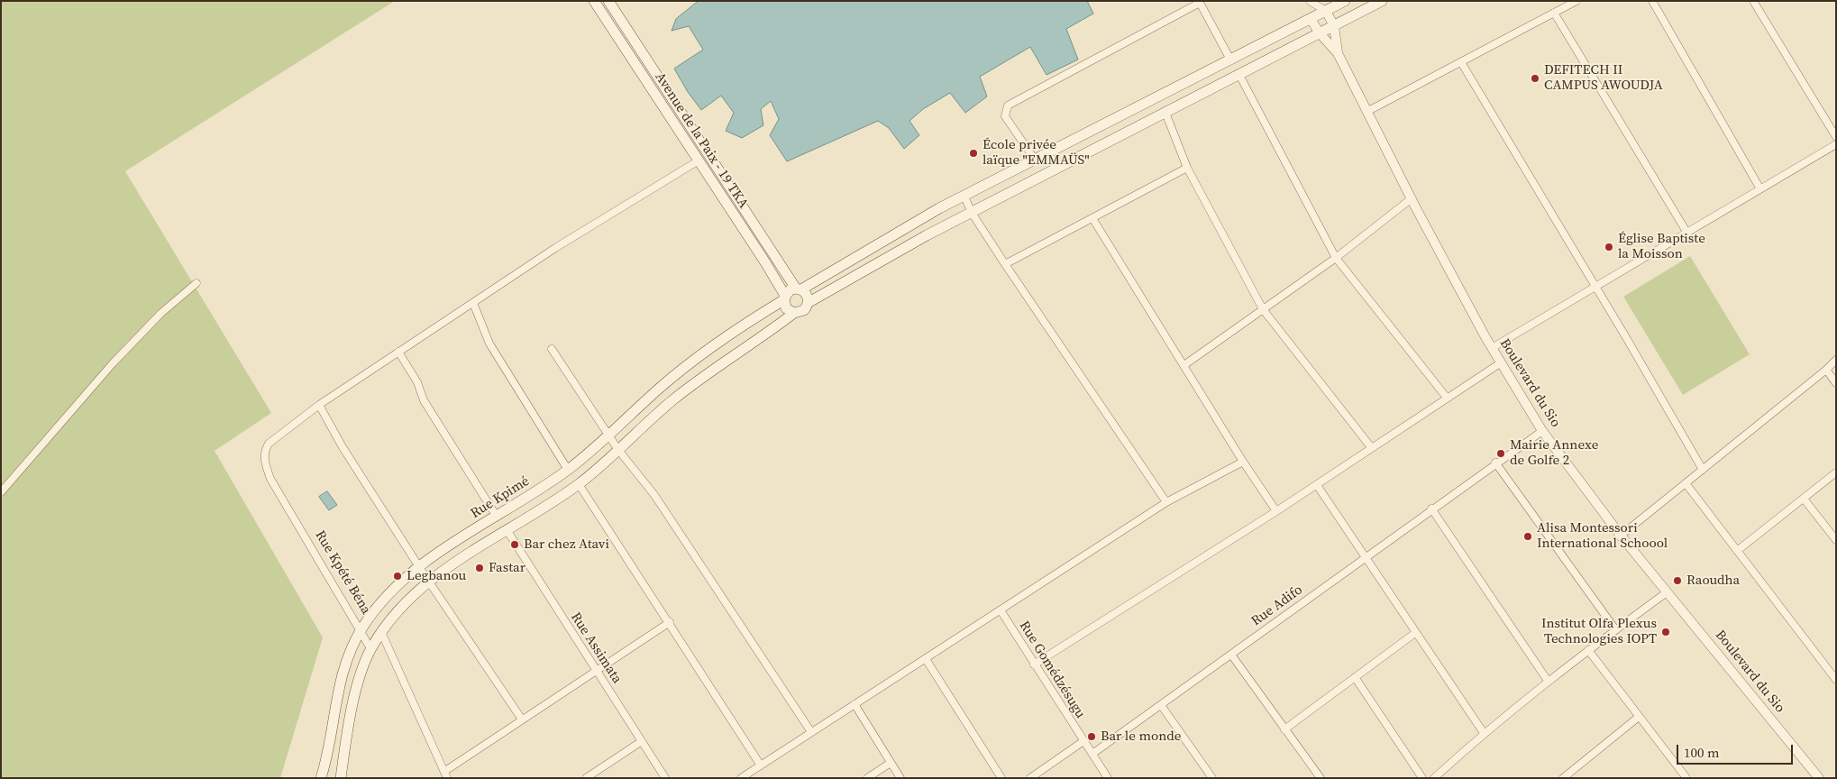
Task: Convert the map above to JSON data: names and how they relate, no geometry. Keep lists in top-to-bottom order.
{
  "streets": {
    "main road": ["Avenue de la Paix - 19 TKA", "Rue Kpimé"],
    "street": [
      "Boulevard du Sio",
      "Rue Kpété Béna",
      "Rue Adifo",
      "Rue Assimata",
      "Rue Gomédzésugu"
    ]
  },
  "crossings": [
    ["Avenue de la Paix - 19 TKA", "Rue Kpimé"],
    ["Boulevard du Sio", "Rue Adifo"],
    ["Rue Kpimé", "Rue Kpété Béna"]
  ],
  "places": [
    "DEFITECH II CAMPUS AWOUDJA",
    "École privée laïque \"EMMAÜS\"",
    "Église Baptiste la Moisson",
    "Mairie Annexe de Golfe 2",
    "Alisa Montessori International Schoool",
    "Bar chez Atavi",
    "Fastar",
    "Legbanou",
    "Raoudha",
    "Institut Olfa Plexus Technologies IOPT",
    "Bar le monde"
  ],
  "scale_bar": "100 m"
}
